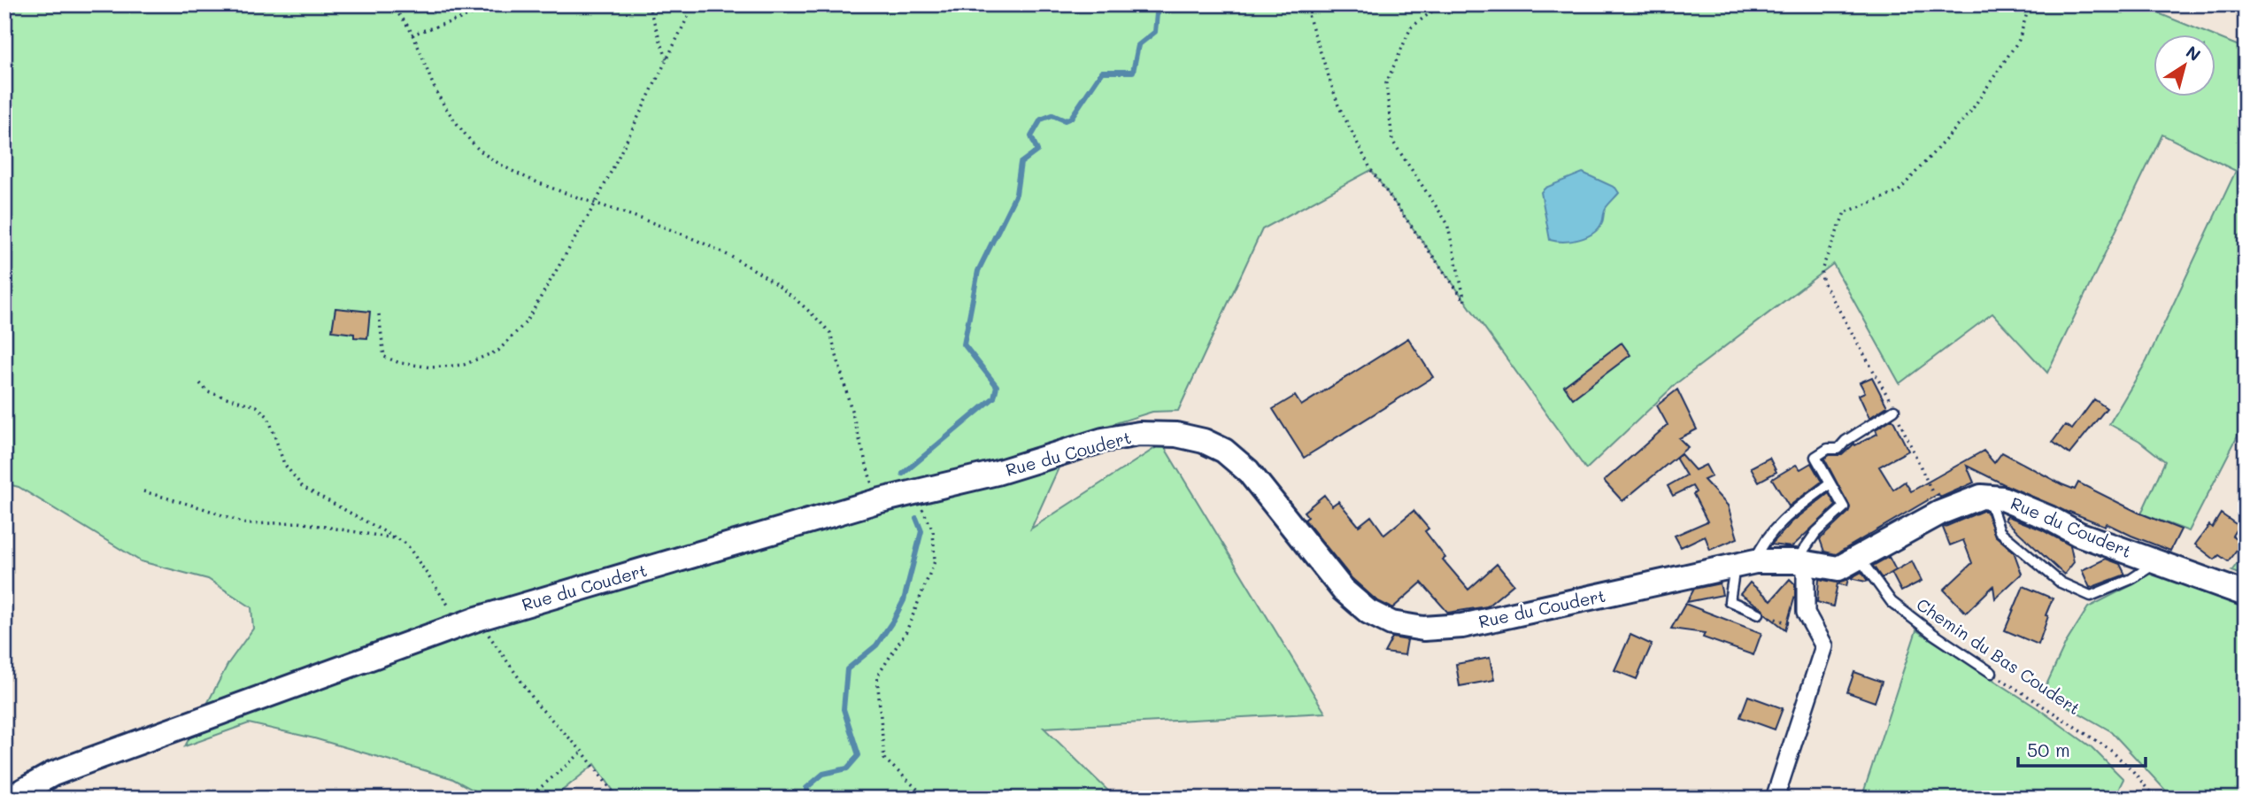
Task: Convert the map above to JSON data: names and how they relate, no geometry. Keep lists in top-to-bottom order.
{
  "streets": {
    "street": ["Rue du Coudert"],
    "lane": ["Chemin du Bas Coudert"]
  },
  "crossings": [
    ["Rue du Coudert", "Chemin du Bas Coudert"]
  ],
  "scale_bar": "50 m",
  "north": "top right"
}
